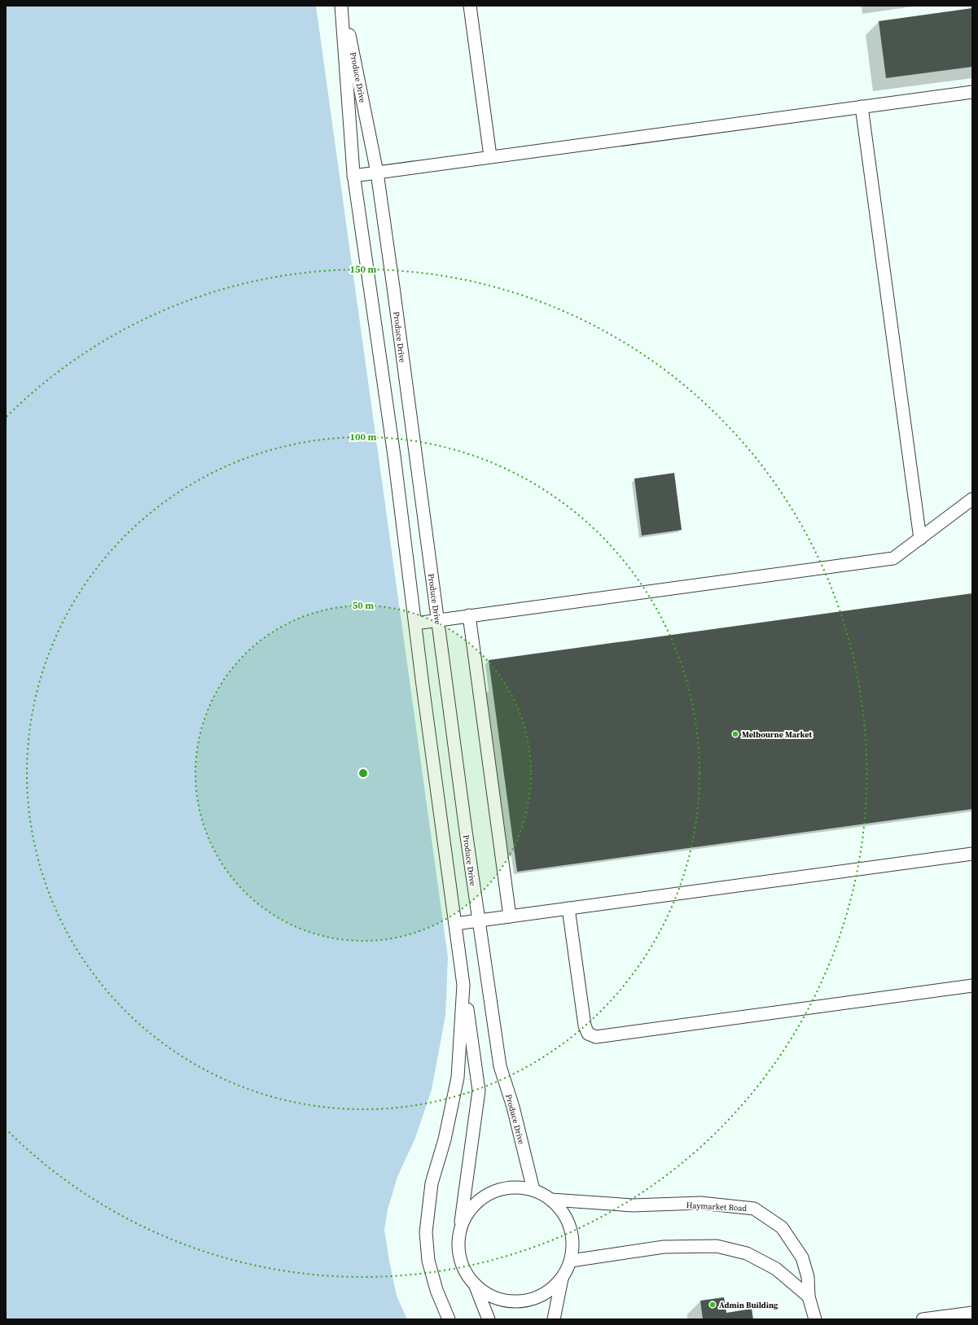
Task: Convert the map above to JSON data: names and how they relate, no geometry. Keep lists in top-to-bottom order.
{
  "streets": {
    "lane": ["Produce Drive", "Haymarket Road"]
  },
  "crossings": [
    ["Produce Drive", "Haymarket Road"]
  ],
  "places": ["Melbourne Market", "Admin Building"],
  "rings": ["150 m", "100 m", "50 m"]
}
